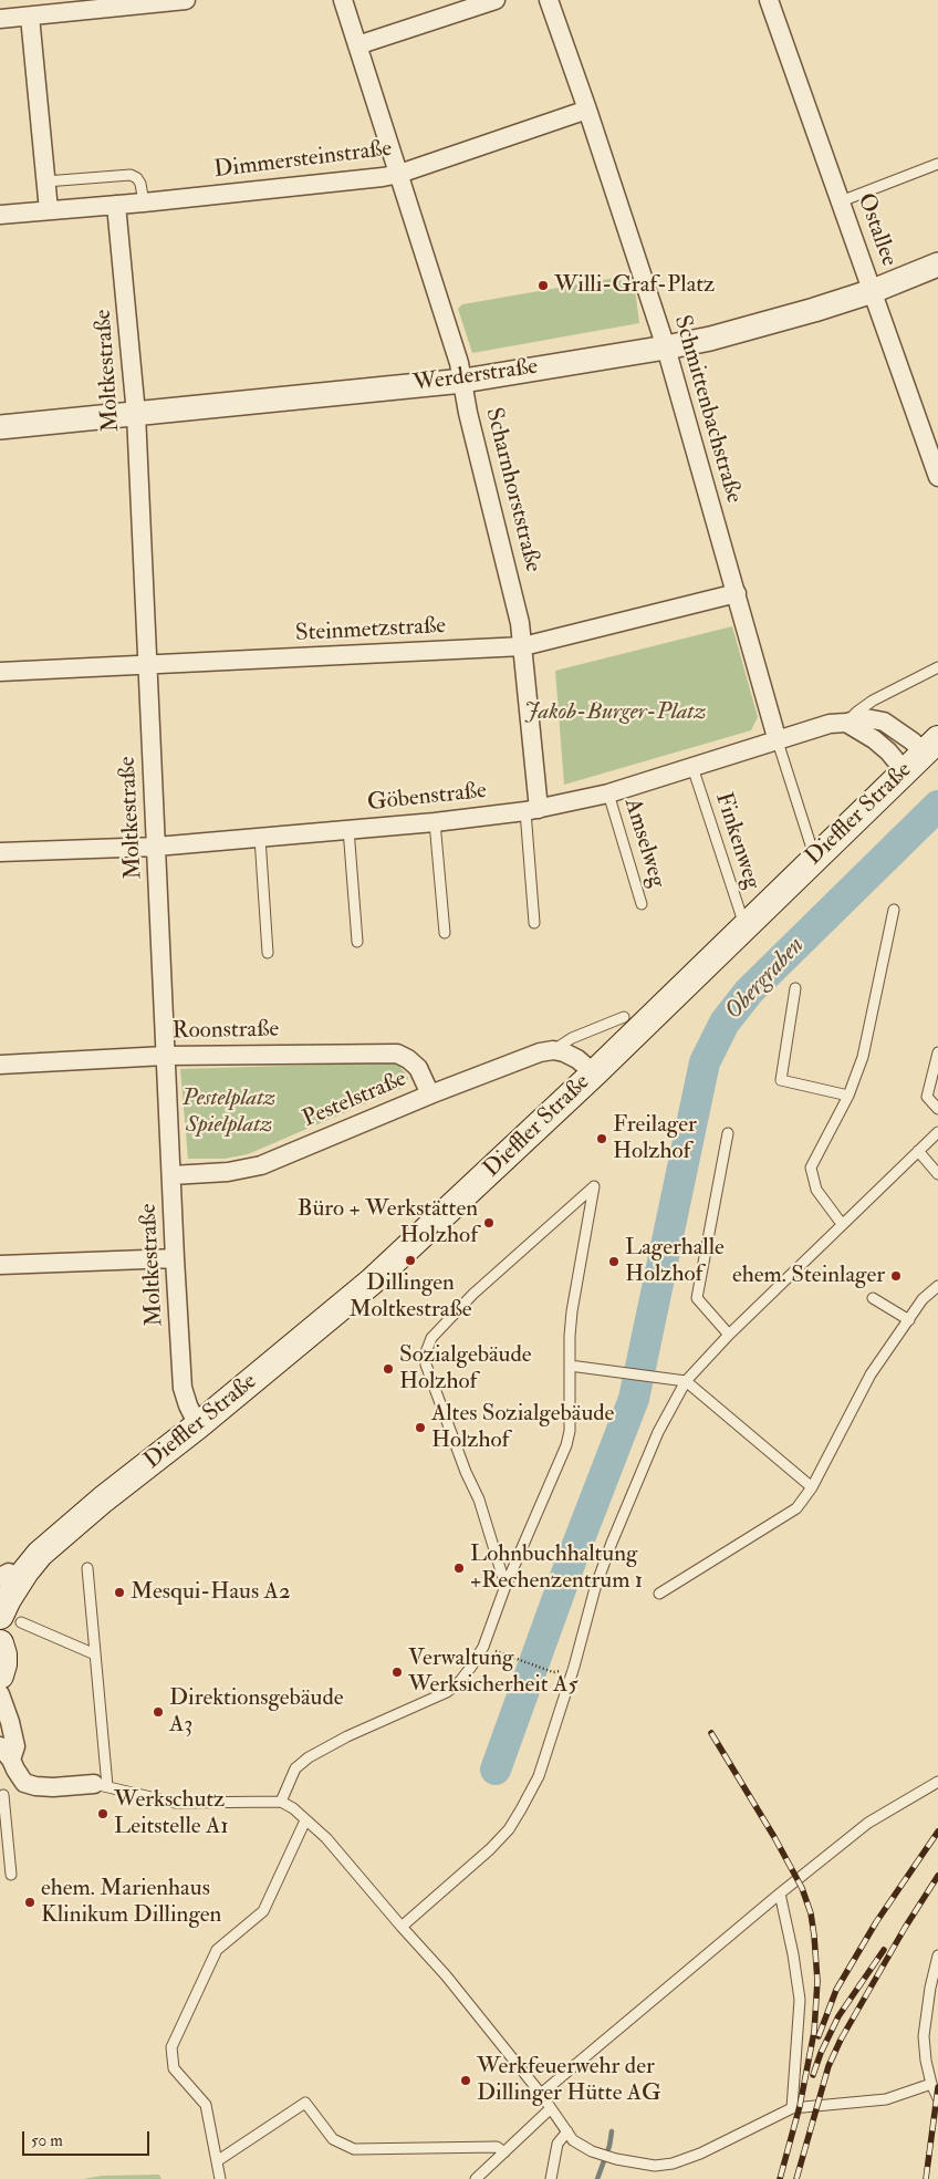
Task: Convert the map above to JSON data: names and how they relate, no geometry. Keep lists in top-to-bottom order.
{
  "streets": {
    "main road": ["Dieffler Straße"],
    "street": [
      "Dimmersteinstraße",
      "Ostallee",
      "Moltkestraße",
      "Werderstraße",
      "Schmittenbachstraße",
      "Scharnhorststraße",
      "Steinmetzstraße",
      "Göbenstraße",
      "Roonstraße",
      "Pestelstraße"
    ],
    "lane": ["Finkenweg", "Amselweg"]
  },
  "crossings": [
    ["Dimmersteinstraße", "Moltkestraße"],
    ["Dimmersteinstraße", "Schmittenbachstraße"],
    ["Dimmersteinstraße", "Scharnhorststraße"],
    ["Ostallee", "Werderstraße"],
    ["Moltkestraße", "Werderstraße"],
    ["Moltkestraße", "Steinmetzstraße"],
    ["Moltkestraße", "Göbenstraße"],
    ["Moltkestraße", "Dieffler Straße"],
    ["Moltkestraße", "Roonstraße"],
    ["Moltkestraße", "Pestelstraße"],
    ["Werderstraße", "Schmittenbachstraße"],
    ["Werderstraße", "Scharnhorststraße"],
    ["Schmittenbachstraße", "Steinmetzstraße"],
    ["Schmittenbachstraße", "Göbenstraße"],
    ["Scharnhorststraße", "Steinmetzstraße"],
    ["Scharnhorststraße", "Göbenstraße"],
    ["Göbenstraße", "Dieffler Straße"],
    ["Göbenstraße", "Finkenweg"],
    ["Göbenstraße", "Amselweg"],
    ["Dieffler Straße", "Finkenweg"],
    ["Roonstraße", "Pestelstraße"]
  ],
  "water": ["Obergraben"],
  "parks": ["Jakob-Burger-Platz", "Pestelplatz Spielplatz"],
  "places": [
    "Willi-Graf-Platz",
    "Freilager Holzhof",
    "Büro + Werkstätten Holzhof",
    "Dillingen Moltkestraße",
    "Lagerhalle Holzhof",
    "ehem. Steinlager",
    "Sozialgebäude Holzhof",
    "Altes Sozialgebäude Holzhof",
    "Lohnbuchhaltung +Rechenzentrum 1",
    "Mesqui-Haus A2",
    "Verwaltung Werksicherheit A5",
    "Direktionsgebäude A3",
    "Werkschutz Leitstelle A1",
    "ehem. Marienhaus Klinikum Dillingen",
    "Werkfeuerwehr der Dillinger Hütte AG"
  ],
  "scale_bar": "50 m"
}
